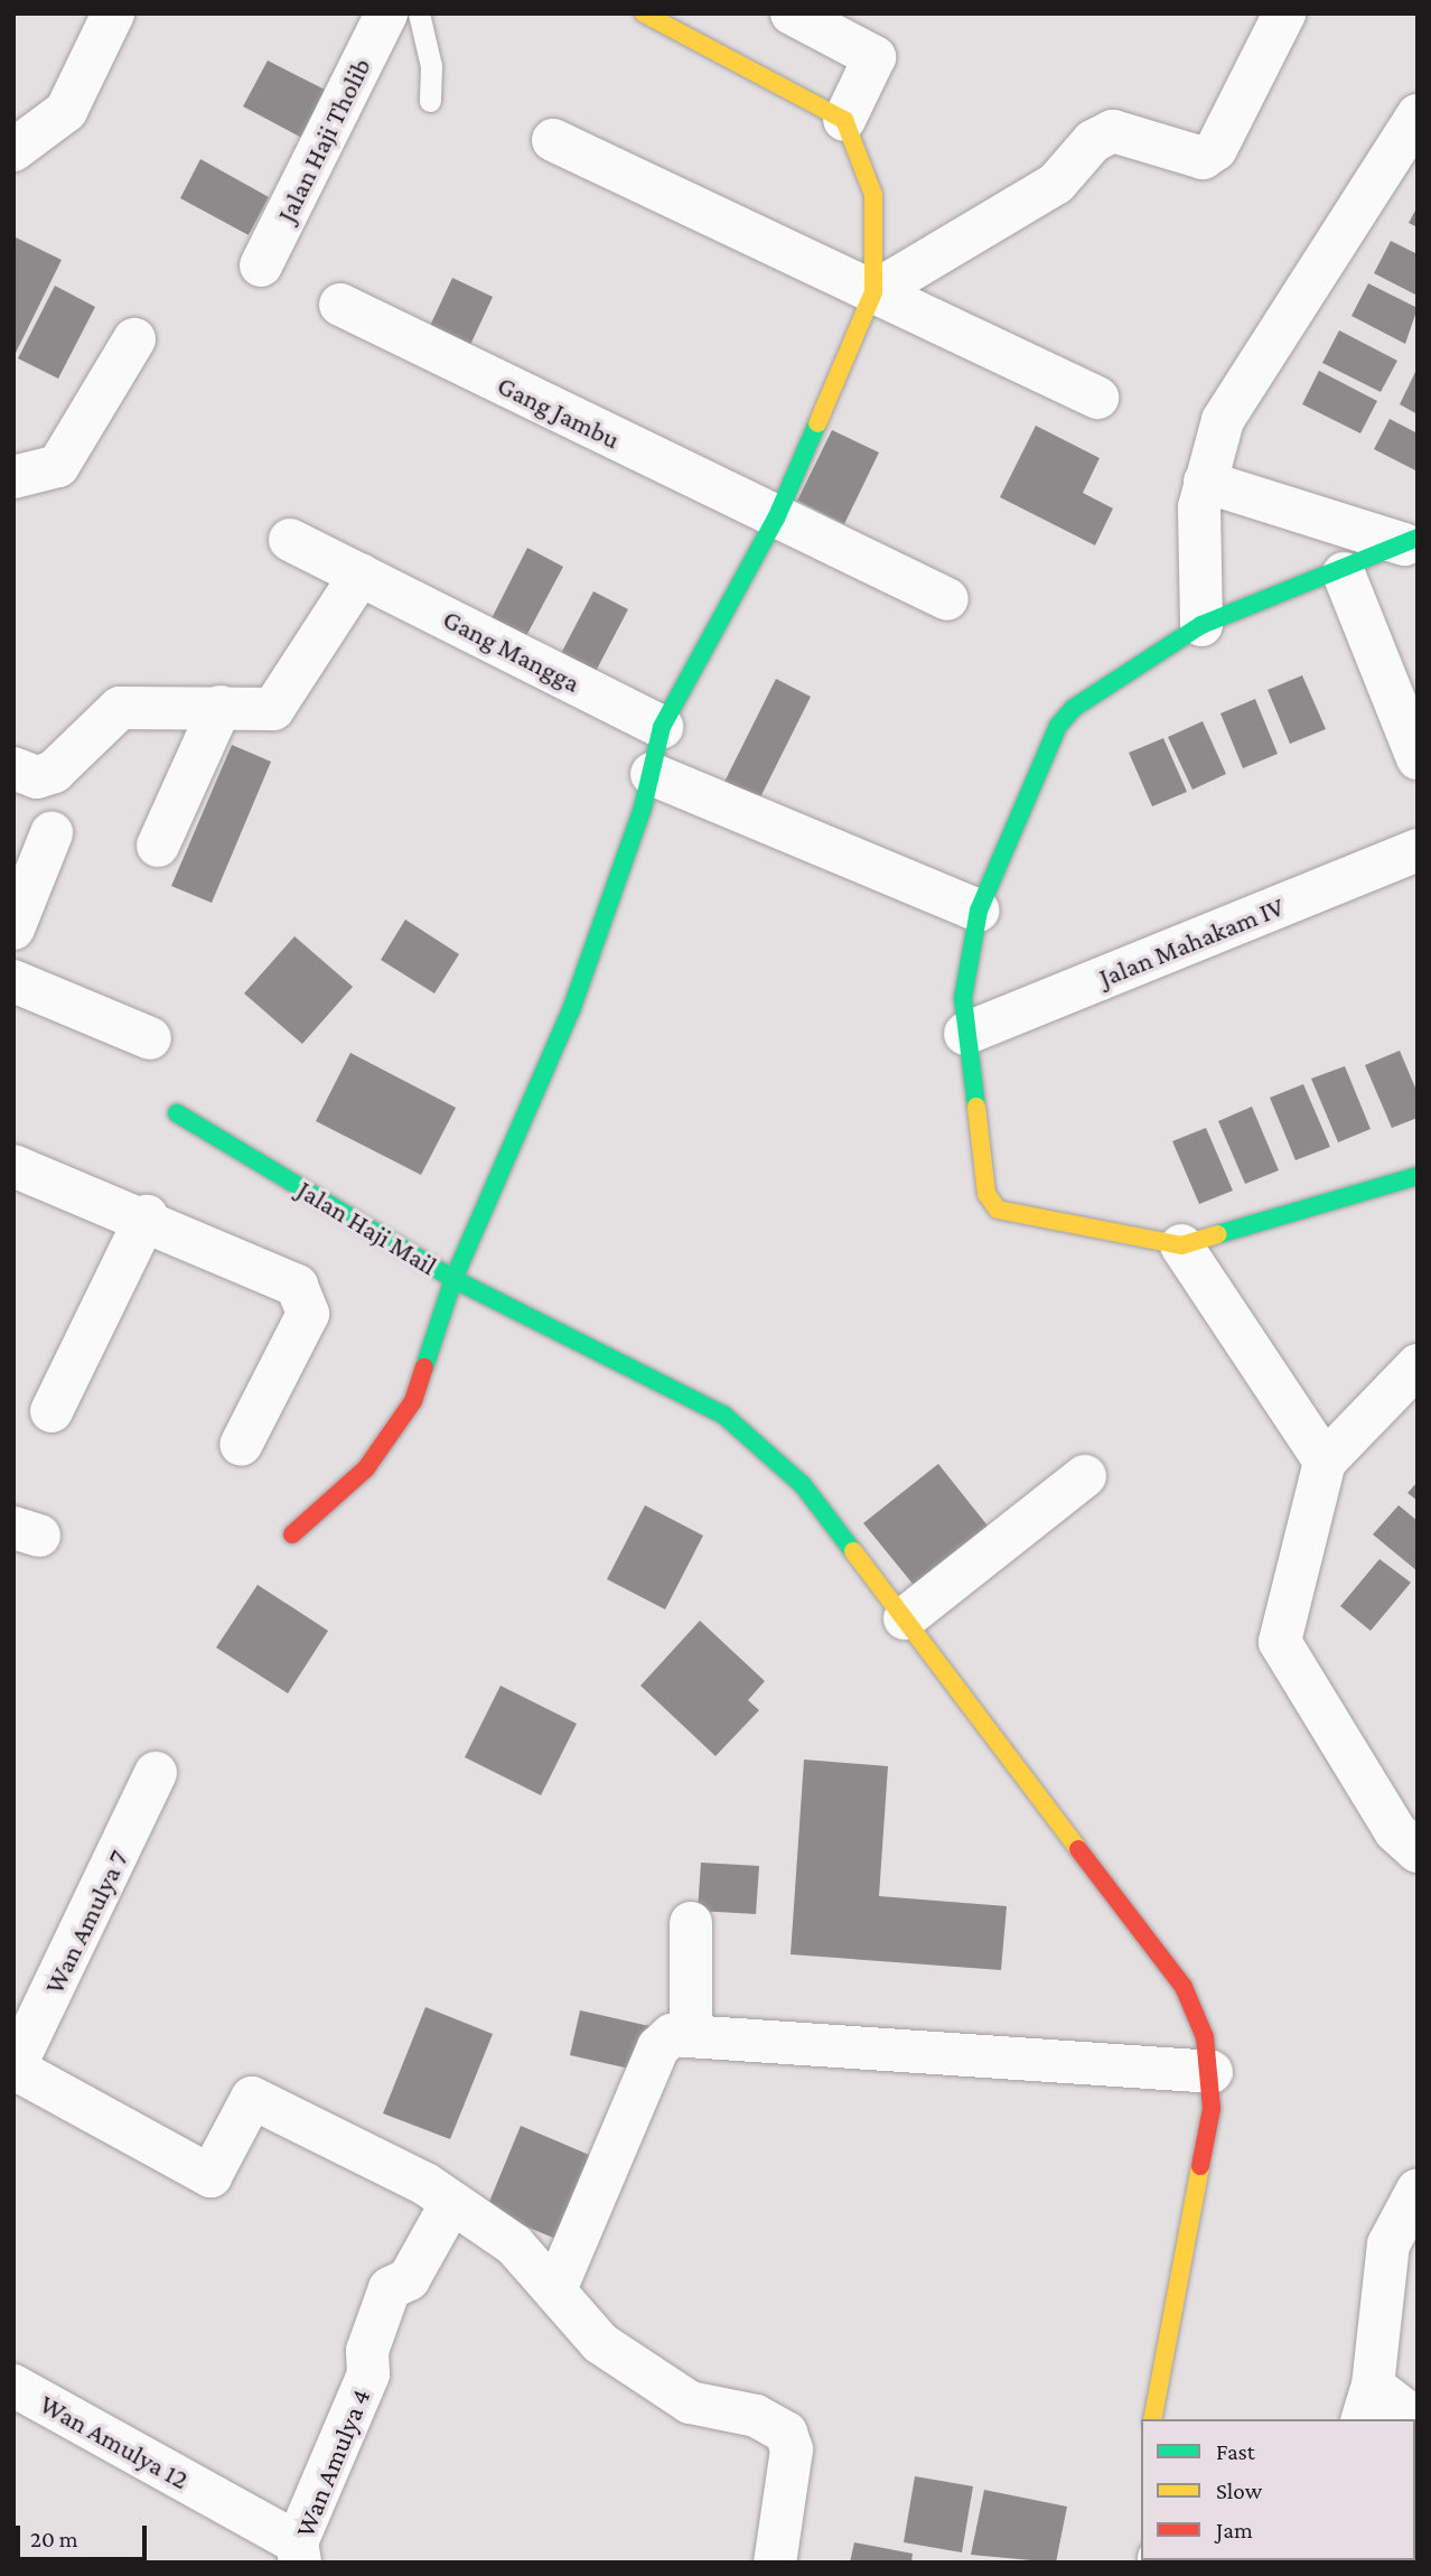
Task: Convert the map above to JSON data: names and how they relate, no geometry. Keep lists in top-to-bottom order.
{
  "streets": {
    "street": [
      "Jalan Haji Tholib",
      "Gang Jambu",
      "Gang Mangga",
      "Jalan Mahakam IV",
      "Jalan Haji Mail",
      "Wan Amulya 7",
      "Wan Amulya 12",
      "Wan Amulya 4"
    ]
  },
  "crossings": [
    ["Wan Amulya 12", "Wan Amulya 4"]
  ],
  "legend": ["Fast", "Slow", "Jam"],
  "scale_bar": "20 m"
}
